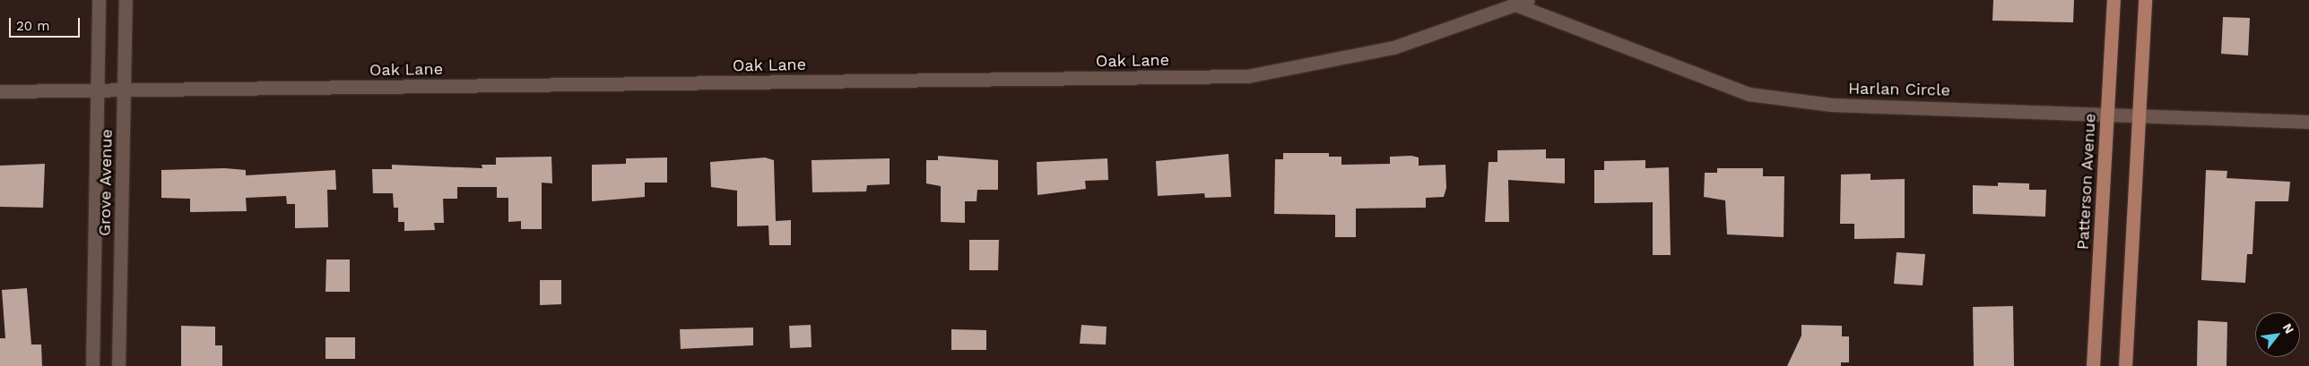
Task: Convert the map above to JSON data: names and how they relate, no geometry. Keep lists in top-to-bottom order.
{
  "streets": {
    "main road": ["Patterson Avenue"],
    "street": ["Oak Lane", "Harlan Circle", "Grove Avenue"]
  },
  "crossings": [
    ["Oak Lane", "Harlan Circle"],
    ["Oak Lane", "Grove Avenue"],
    ["Harlan Circle", "Patterson Avenue"]
  ],
  "scale_bar": "20 m",
  "north": "top right"
}
